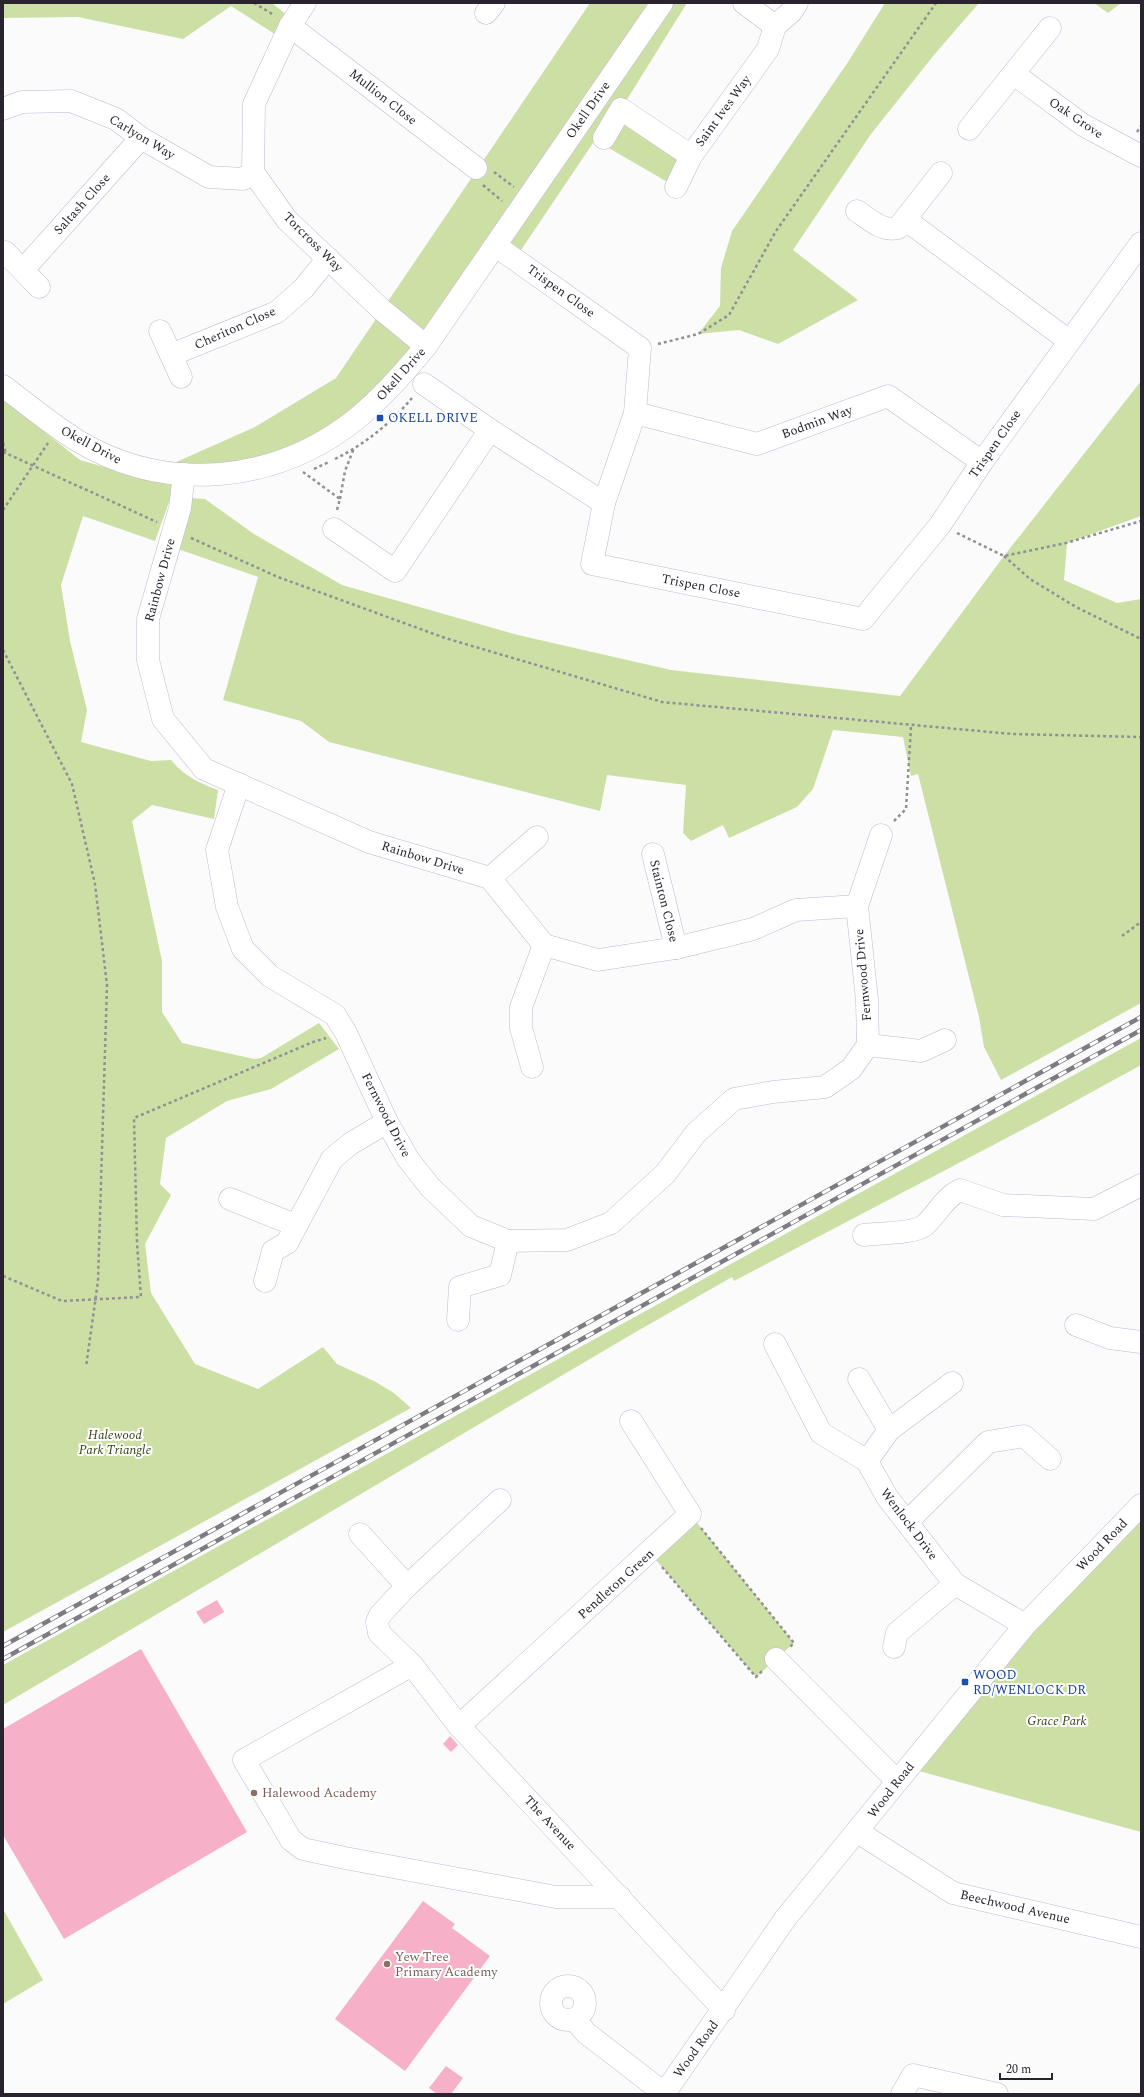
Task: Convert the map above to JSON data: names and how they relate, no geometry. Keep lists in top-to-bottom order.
{
  "streets": {
    "street": [
      "Mullion Close",
      "Okell Drive",
      "Saint Ives Way",
      "Oak Grove",
      "Carlyon Way",
      "Saltash Close",
      "Torcross Way",
      "Trispen Close",
      "Cheriton Close",
      "Bodmin Way",
      "Rainbow Drive",
      "Stainton Close",
      "Fernwood Drive",
      "Wenlock Drive",
      "Wood Road",
      "Pendleton Green",
      "The Avenue",
      "Beechwood Avenue"
    ]
  },
  "crossings": [
    ["Okell Drive", "Torcross Way"],
    ["Okell Drive", "Trispen Close"],
    ["Okell Drive", "Rainbow Drive"],
    ["Carlyon Way", "Saltash Close"],
    ["Carlyon Way", "Torcross Way"],
    ["Torcross Way", "Cheriton Close"],
    ["Trispen Close", "Bodmin Way"],
    ["Rainbow Drive", "Fernwood Drive"],
    ["Wenlock Drive", "Wood Road"],
    ["Wood Road", "The Avenue"],
    ["Wood Road", "Beechwood Avenue"],
    ["Pendleton Green", "The Avenue"]
  ],
  "parks": ["Halewood Park Triangle", "Grace Park"],
  "places": {
    "transit": ["OKELL DRIVE", "WOOD RD/WENLOCK DR"],
    "other": ["Halewood Academy", "Yew Tree Primary Academy"]
  },
  "scale_bar": "20 m"
}
